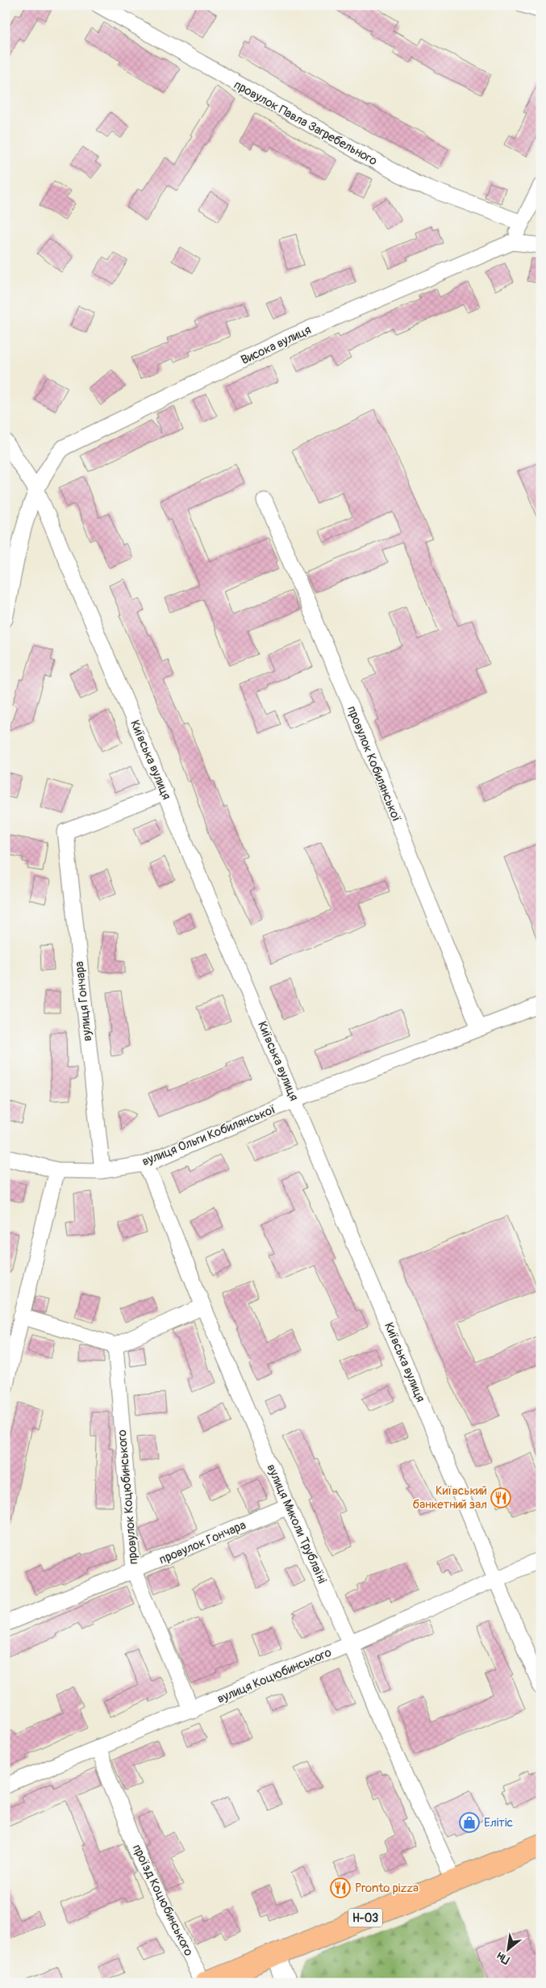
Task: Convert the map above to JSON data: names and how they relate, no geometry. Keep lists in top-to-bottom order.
{
  "streets": {
    "main road": ["Н-03"],
    "street": [
      "провулок Павла Загребельного",
      "Висока вулиця",
      "Київська вулиця",
      "провулок Кобилянської",
      "вулиця Гончара",
      "вулиця Ольги Кобилянської",
      "провулок Коцюбинського",
      "вулиця Миколи Трублаїні",
      "провулок Гончара",
      "вулиця Коцюбинського",
      "проїзд Коцюбинського"
    ]
  },
  "crossings": [
    ["Висока вулиця", "Київська вулиця"],
    ["Київська вулиця", "вулиця Гончара"],
    ["Київська вулиця", "вулиця Ольги Кобилянської"],
    ["Київська вулиця", "вулиця Коцюбинського"],
    ["провулок Кобилянської", "вулиця Ольги Кобилянської"],
    ["вулиця Гончара", "вулиця Ольги Кобилянської"],
    ["вулиця Ольги Кобилянської", "вулиця Миколи Трублаїні"],
    ["провулок Коцюбинського", "провулок Гончара"],
    ["провулок Коцюбинського", "вулиця Коцюбинського"],
    ["вулиця Миколи Трублаїні", "провулок Гончара"],
    ["вулиця Миколи Трублаїні", "вулиця Коцюбинського"],
    ["вулиця Миколи Трублаїні", "Н-03"],
    ["вулиця Коцюбинського", "проїзд Коцюбинського"],
    ["проїзд Коцюбинського", "Н-03"]
  ],
  "places": {
    "restaurant": ["Київський банкетний зал", "Pronto pizza"],
    "shop": ["Елітіс"]
  },
  "north": "bottom left"
}
